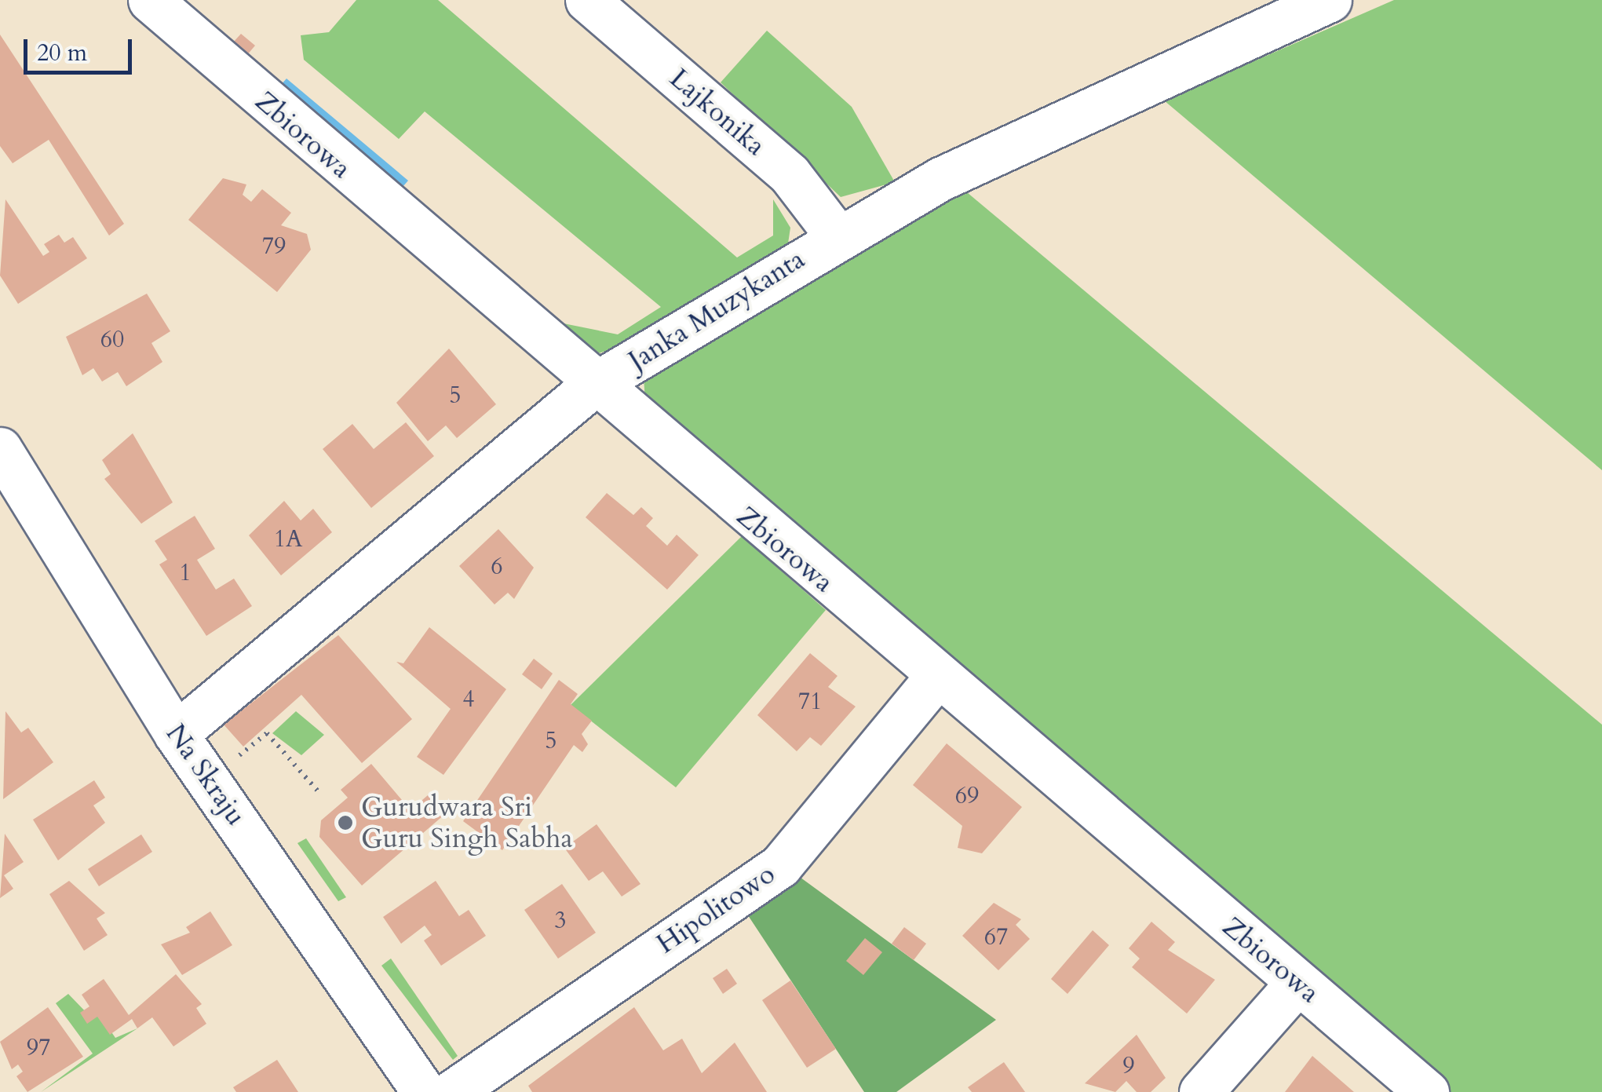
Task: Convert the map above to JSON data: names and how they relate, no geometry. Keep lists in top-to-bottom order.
{
  "streets": {
    "street": [
      "Lajkonika",
      "Zbiorowa",
      "Janka Muzykanta",
      "Na Skraju",
      "Hipolitowo"
    ]
  },
  "crossings": [
    ["Lajkonika", "Janka Muzykanta"],
    ["Zbiorowa", "Janka Muzykanta"],
    ["Zbiorowa", "Hipolitowo"],
    ["Janka Muzykanta", "Na Skraju"]
  ],
  "places": ["Gurudwara Sri Guru Singh Sabha"],
  "house_numbers": [
    "79",
    "60",
    "5",
    "1A",
    "6",
    "1",
    "4",
    "71",
    "5",
    "69",
    "3",
    "67",
    "97",
    "9"
  ],
  "scale_bar": "20 m"
}
